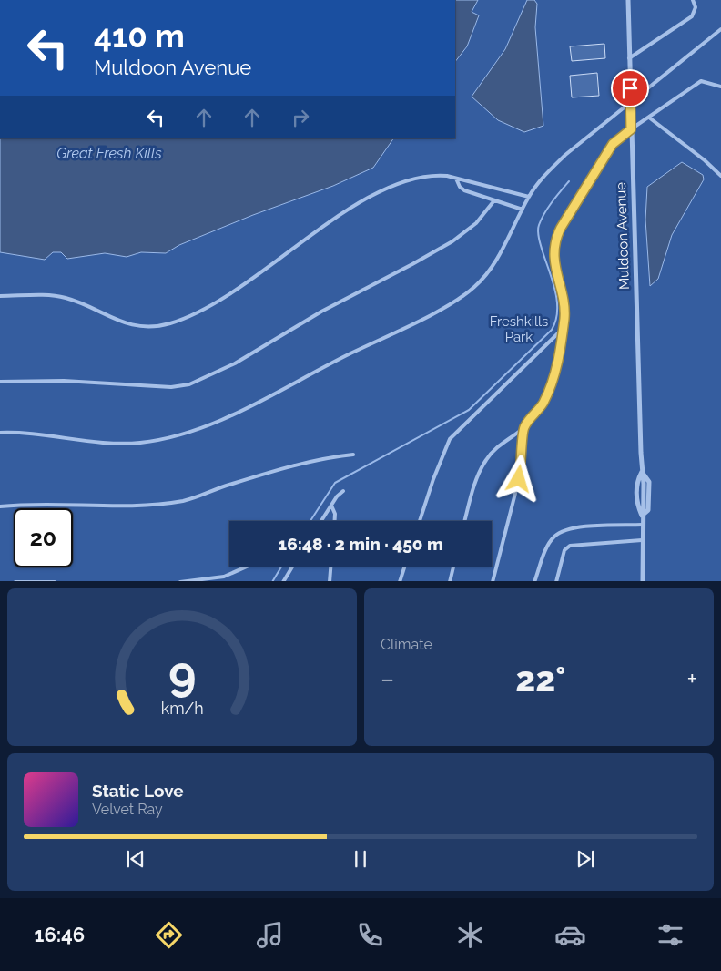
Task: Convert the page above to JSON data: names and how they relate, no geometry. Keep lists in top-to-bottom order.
{
  "streets": {
    "street": ["Muldoon Avenue"]
  },
  "water": ["Great Fresh Kills"],
  "parks": ["Freshkills Park"],
  "page": {
    "turn": ["410 m", "Muldoon Avenue"],
    "limit": "20",
    "trip": "16:48 · 2 min · 450 m",
    "tile": "Climate",
    "heat": ["−", "22°", "+"],
    "song": ["Static Love", "Velvet Ray"],
    "tabs": "16:46",
    "gauge": ["9", "km/h"]
  }
}
